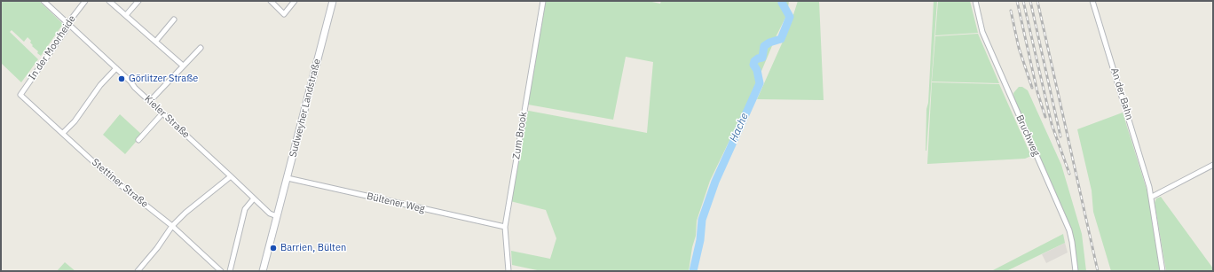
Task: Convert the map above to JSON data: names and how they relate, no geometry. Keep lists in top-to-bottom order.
{
  "streets": {
    "main road": ["Sudweyher Landstraße"],
    "street": [
      "In der Moorheide",
      "An der Bahn",
      "Kieler Straße",
      "Zum Brook",
      "Bruchweg",
      "Stettiner Straße",
      "Bültener Weg"
    ]
  },
  "crossings": [
    ["In der Moorheide", "Kieler Straße"],
    ["In der Moorheide", "Stettiner Straße"],
    ["Sudweyher Landstraße", "Kieler Straße"],
    ["Sudweyher Landstraße", "Bültener Weg"],
    ["Zum Brook", "Bültener Weg"]
  ],
  "water": ["Hache"],
  "places": ["Görlitzer Straße", "Barrien, Bülten"]
}
